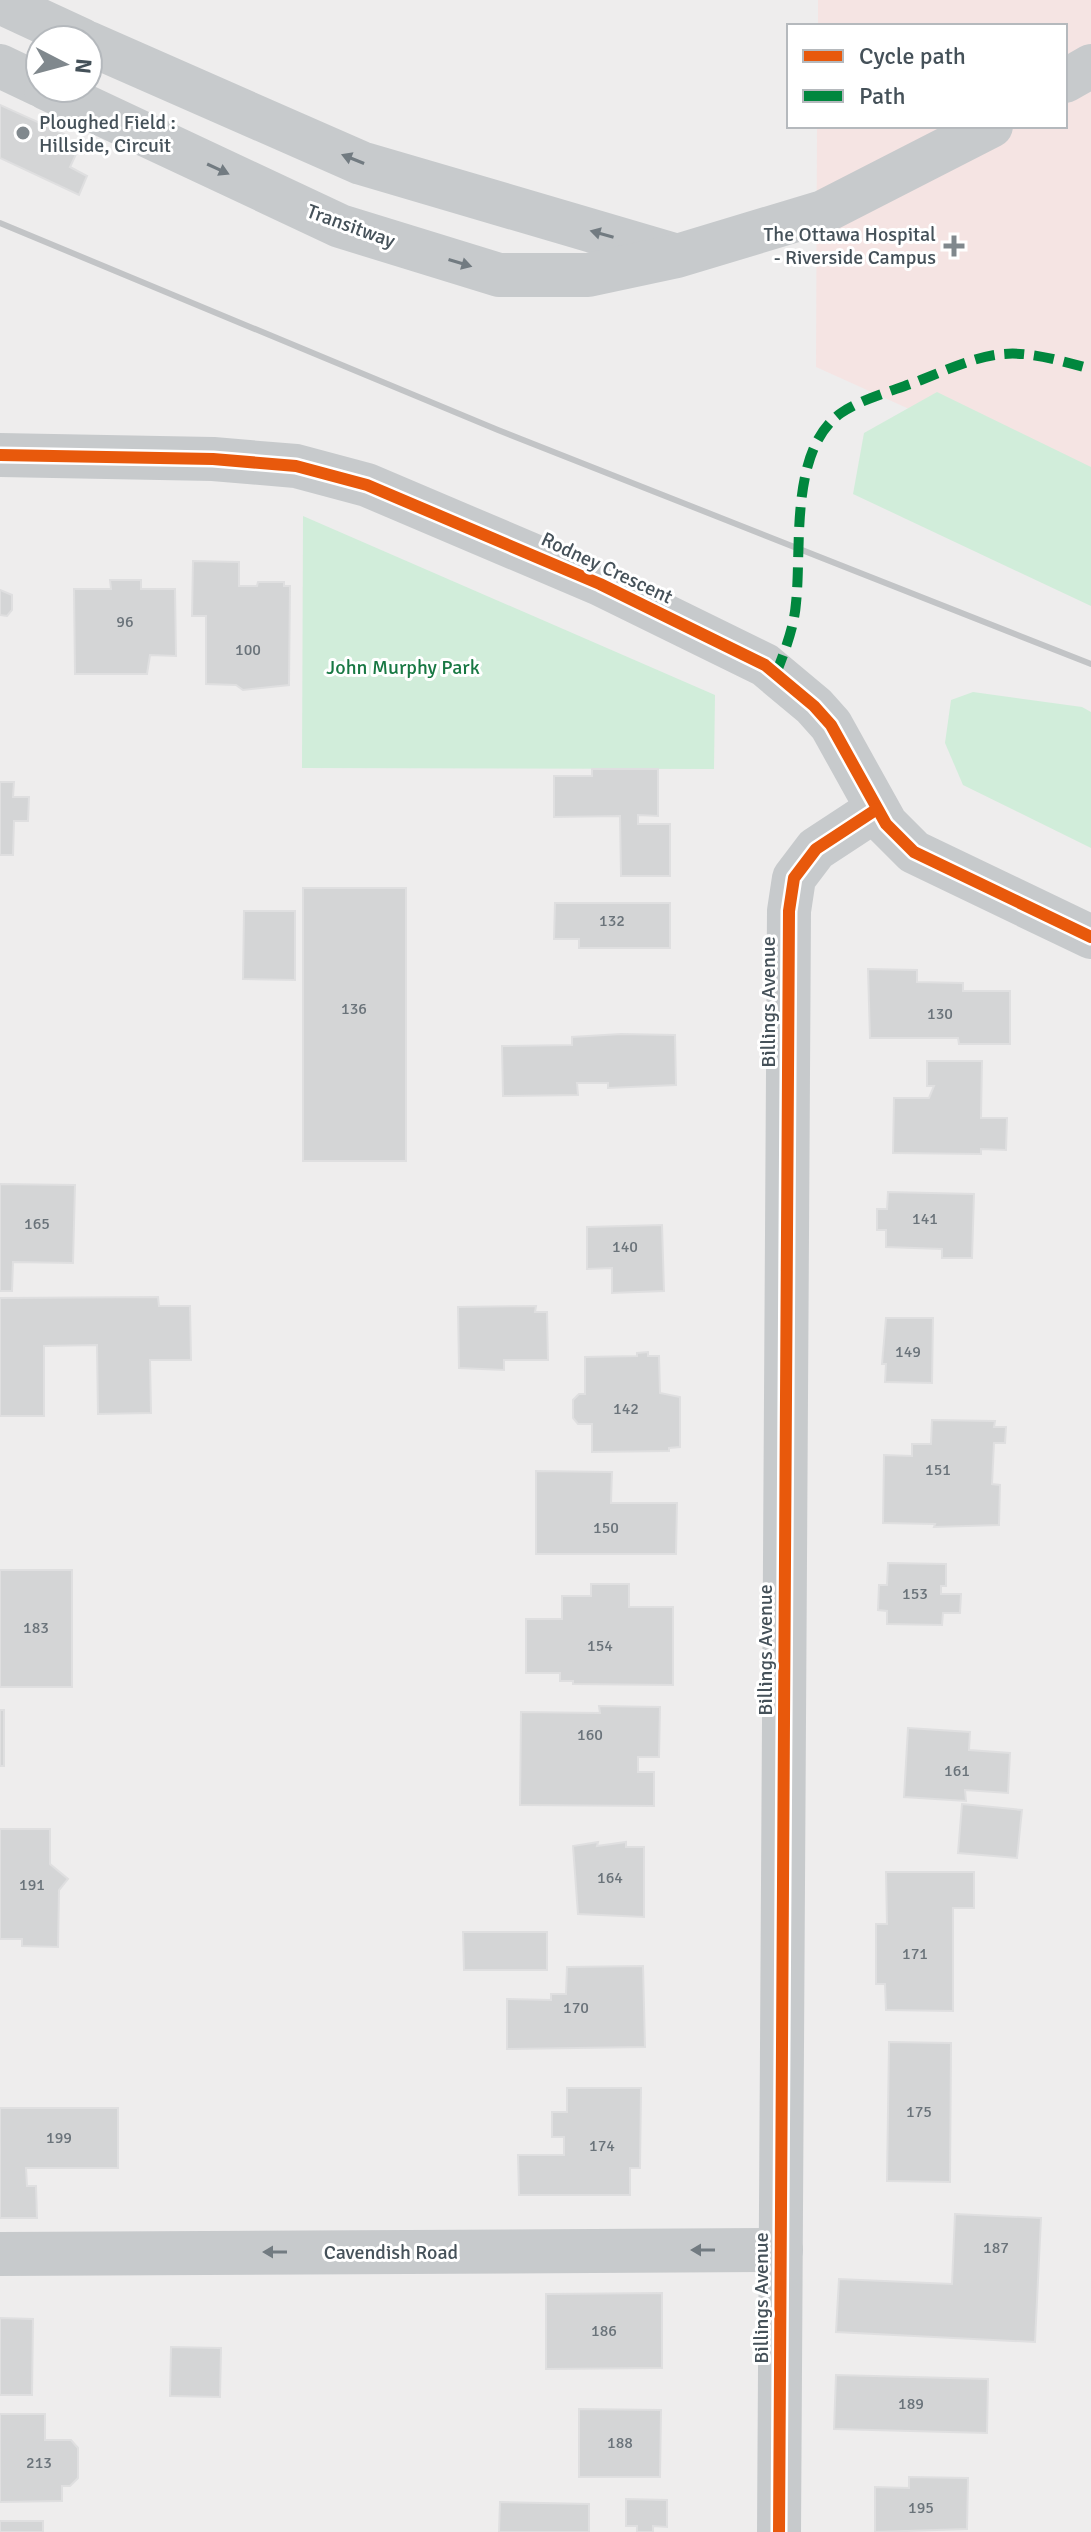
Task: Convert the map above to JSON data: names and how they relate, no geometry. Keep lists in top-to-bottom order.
{
  "streets": {
    "street": [
      "Transitway",
      "Rodney Crescent",
      "Billings Avenue",
      "Cavendish Road"
    ]
  },
  "crossings": [
    ["Rodney Crescent", "Billings Avenue"],
    ["Billings Avenue", "Cavendish Road"]
  ],
  "one_way": ["Cavendish Road"],
  "parks": ["John Murphy Park"],
  "places": {
    "other": ["Ploughed Field : Hillside, Circuit"],
    "health": ["The Ottawa Hospital - Riverside Campus"]
  },
  "house_numbers": [
    "96",
    "100",
    "132",
    "136",
    "130",
    "141",
    "165",
    "140",
    "149",
    "142",
    "151",
    "150",
    "153",
    "183",
    "154",
    "160",
    "161",
    "164",
    "191",
    "171",
    "170",
    "175",
    "199",
    "174",
    "187",
    "186",
    "189",
    "188",
    "213",
    "195"
  ],
  "legend": ["Cycle path", "Path"],
  "north": "right"
}
